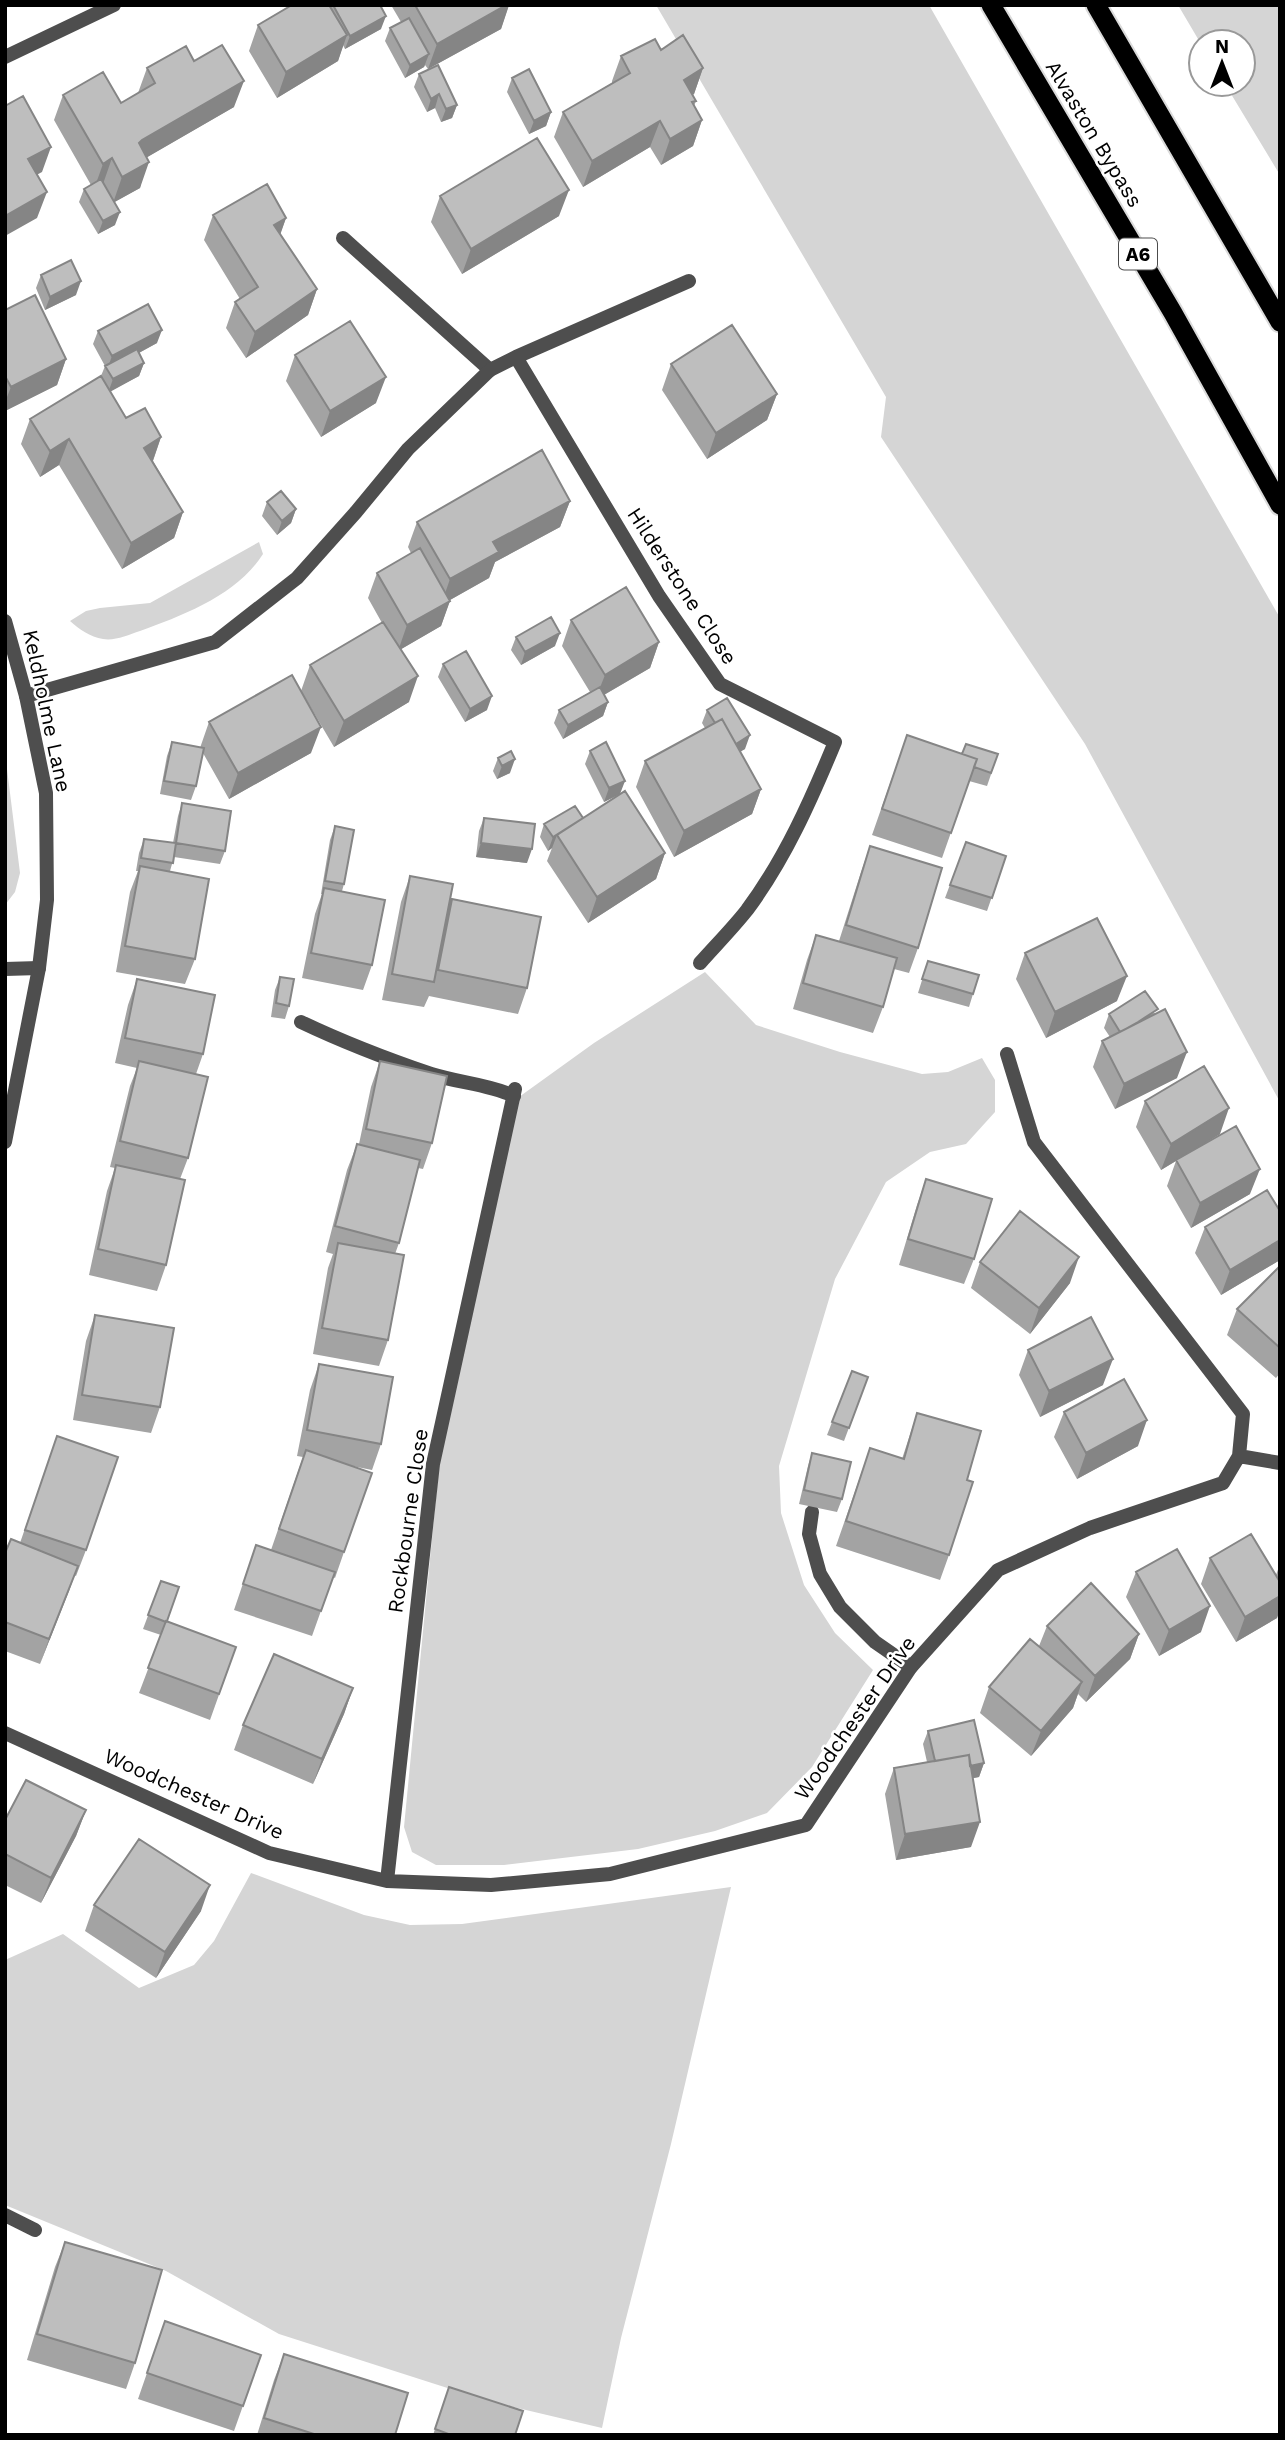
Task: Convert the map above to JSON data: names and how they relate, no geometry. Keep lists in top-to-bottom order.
{
  "streets": {
    "highway": ["Alvaston Bypass", "A6"],
    "street": [
      "Hilderstone Close",
      "Keldholme Lane",
      "Rockbourne Close",
      "Woodchester Drive"
    ]
  },
  "crossings": [
    ["Rockbourne Close", "Woodchester Drive"]
  ],
  "north": "top"
}
